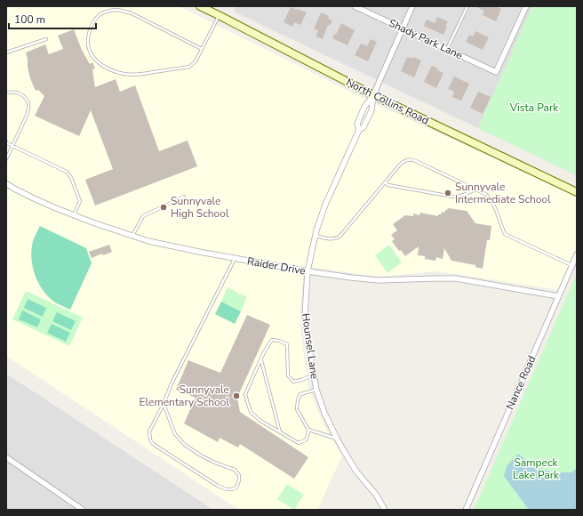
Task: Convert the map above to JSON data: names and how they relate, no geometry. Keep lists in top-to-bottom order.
{
  "streets": {
    "street": [
      "Shady Park Lane",
      "North Collins Road",
      "Raider Drive",
      "Hounsel Lane",
      "Nance Road"
    ]
  },
  "crossings": [
    ["North Collins Road", "Hounsel Lane"],
    ["Raider Drive", "Hounsel Lane"],
    ["Raider Drive", "Nance Road"]
  ],
  "parks": ["Vista Park", "Sampeck Lake Park"],
  "places": ["Sunnyvale Intermediate School", "Sunnyvale High School", "Sunnyvale Elementary School"],
  "scale_bar": "100 m"
}
